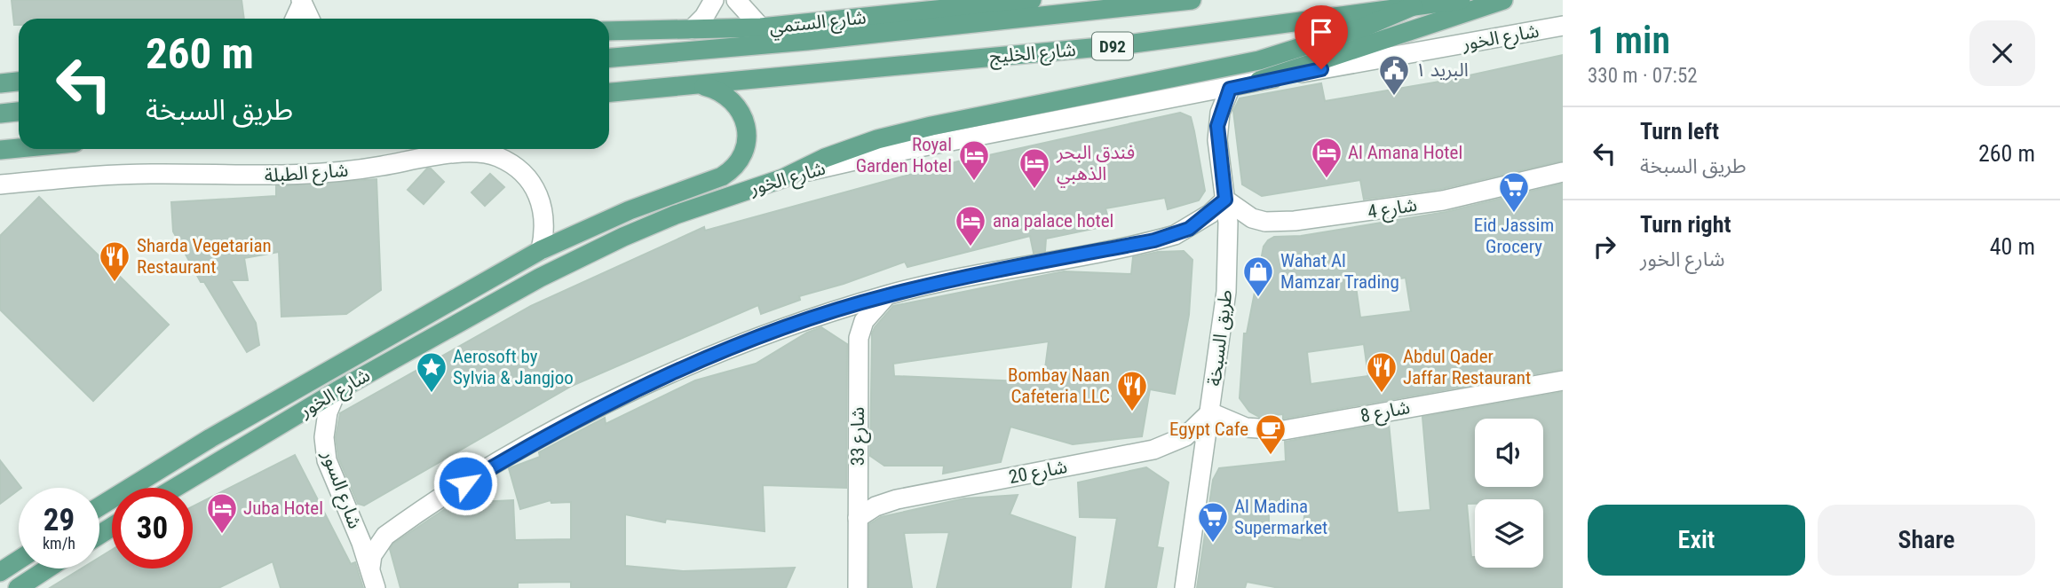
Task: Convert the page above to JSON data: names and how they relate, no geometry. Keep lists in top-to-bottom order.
{
  "streets": {
    "main road": [
      "شارع الستمي",
      "شارع الخور",
      "D92",
      "شارع الخليج"
    ],
    "street": [
      "شارع الطبلة",
      "شارع 4",
      "طريق السبخة",
      "شارع 8",
      "شارع 33",
      "شارع 20",
      "شارع السور"
    ]
  },
  "crossings": [
    ["شارع الخور", "شارع الخليج"],
    ["شارع الخور", "شارع الطبلة"],
    ["شارع الخور", "طريق السبخة"],
    ["شارع الخور", "شارع السور"],
    ["شارع 4", "طريق السبخة"],
    ["طريق السبخة", "شارع 8"],
    ["طريق السبخة", "شارع 20"],
    ["شارع 8", "شارع 20"],
    ["شارع 33", "شارع 20"]
  ],
  "places": {
    "public building": ["البريد ١"],
    "hotel": [
      "Al Amana Hotel",
      "Royal Garden Hotel",
      "فندق البحر الذهبي",
      "ana palace hotel",
      "Juba Hotel"
    ],
    "supermarket": ["Eid Jassim Grocery", "Al Madina Supermarket"],
    "restaurant": ["Sharda Vegetarian Restaurant", "Abdul Qader Jaffar Restaurant", "Bombay Naan Cafeteria LLC"],
    "shop": ["Wahat Al Mamzar Trading"],
    "place": ["Aerosoft by Sylvia & Jangjoo"],
    "cafe": ["Egypt Cafe"]
  },
  "page": {
    "heading": ["1 min", "330 m · 07:52"],
    "turn": ["260 m", "طريق السبخة"],
    "list": [
      {
        "name": "Turn left",
        "note": "طريق السبخة",
        "value": "260 m"
      },
      {
        "name": "Turn right",
        "note": "شارع الخور",
        "value": "40 m"
      }
    ],
    "speed": "29 km/h",
    "limit": "30",
    "buttons": ["Exit", "Share"]
  }
}
